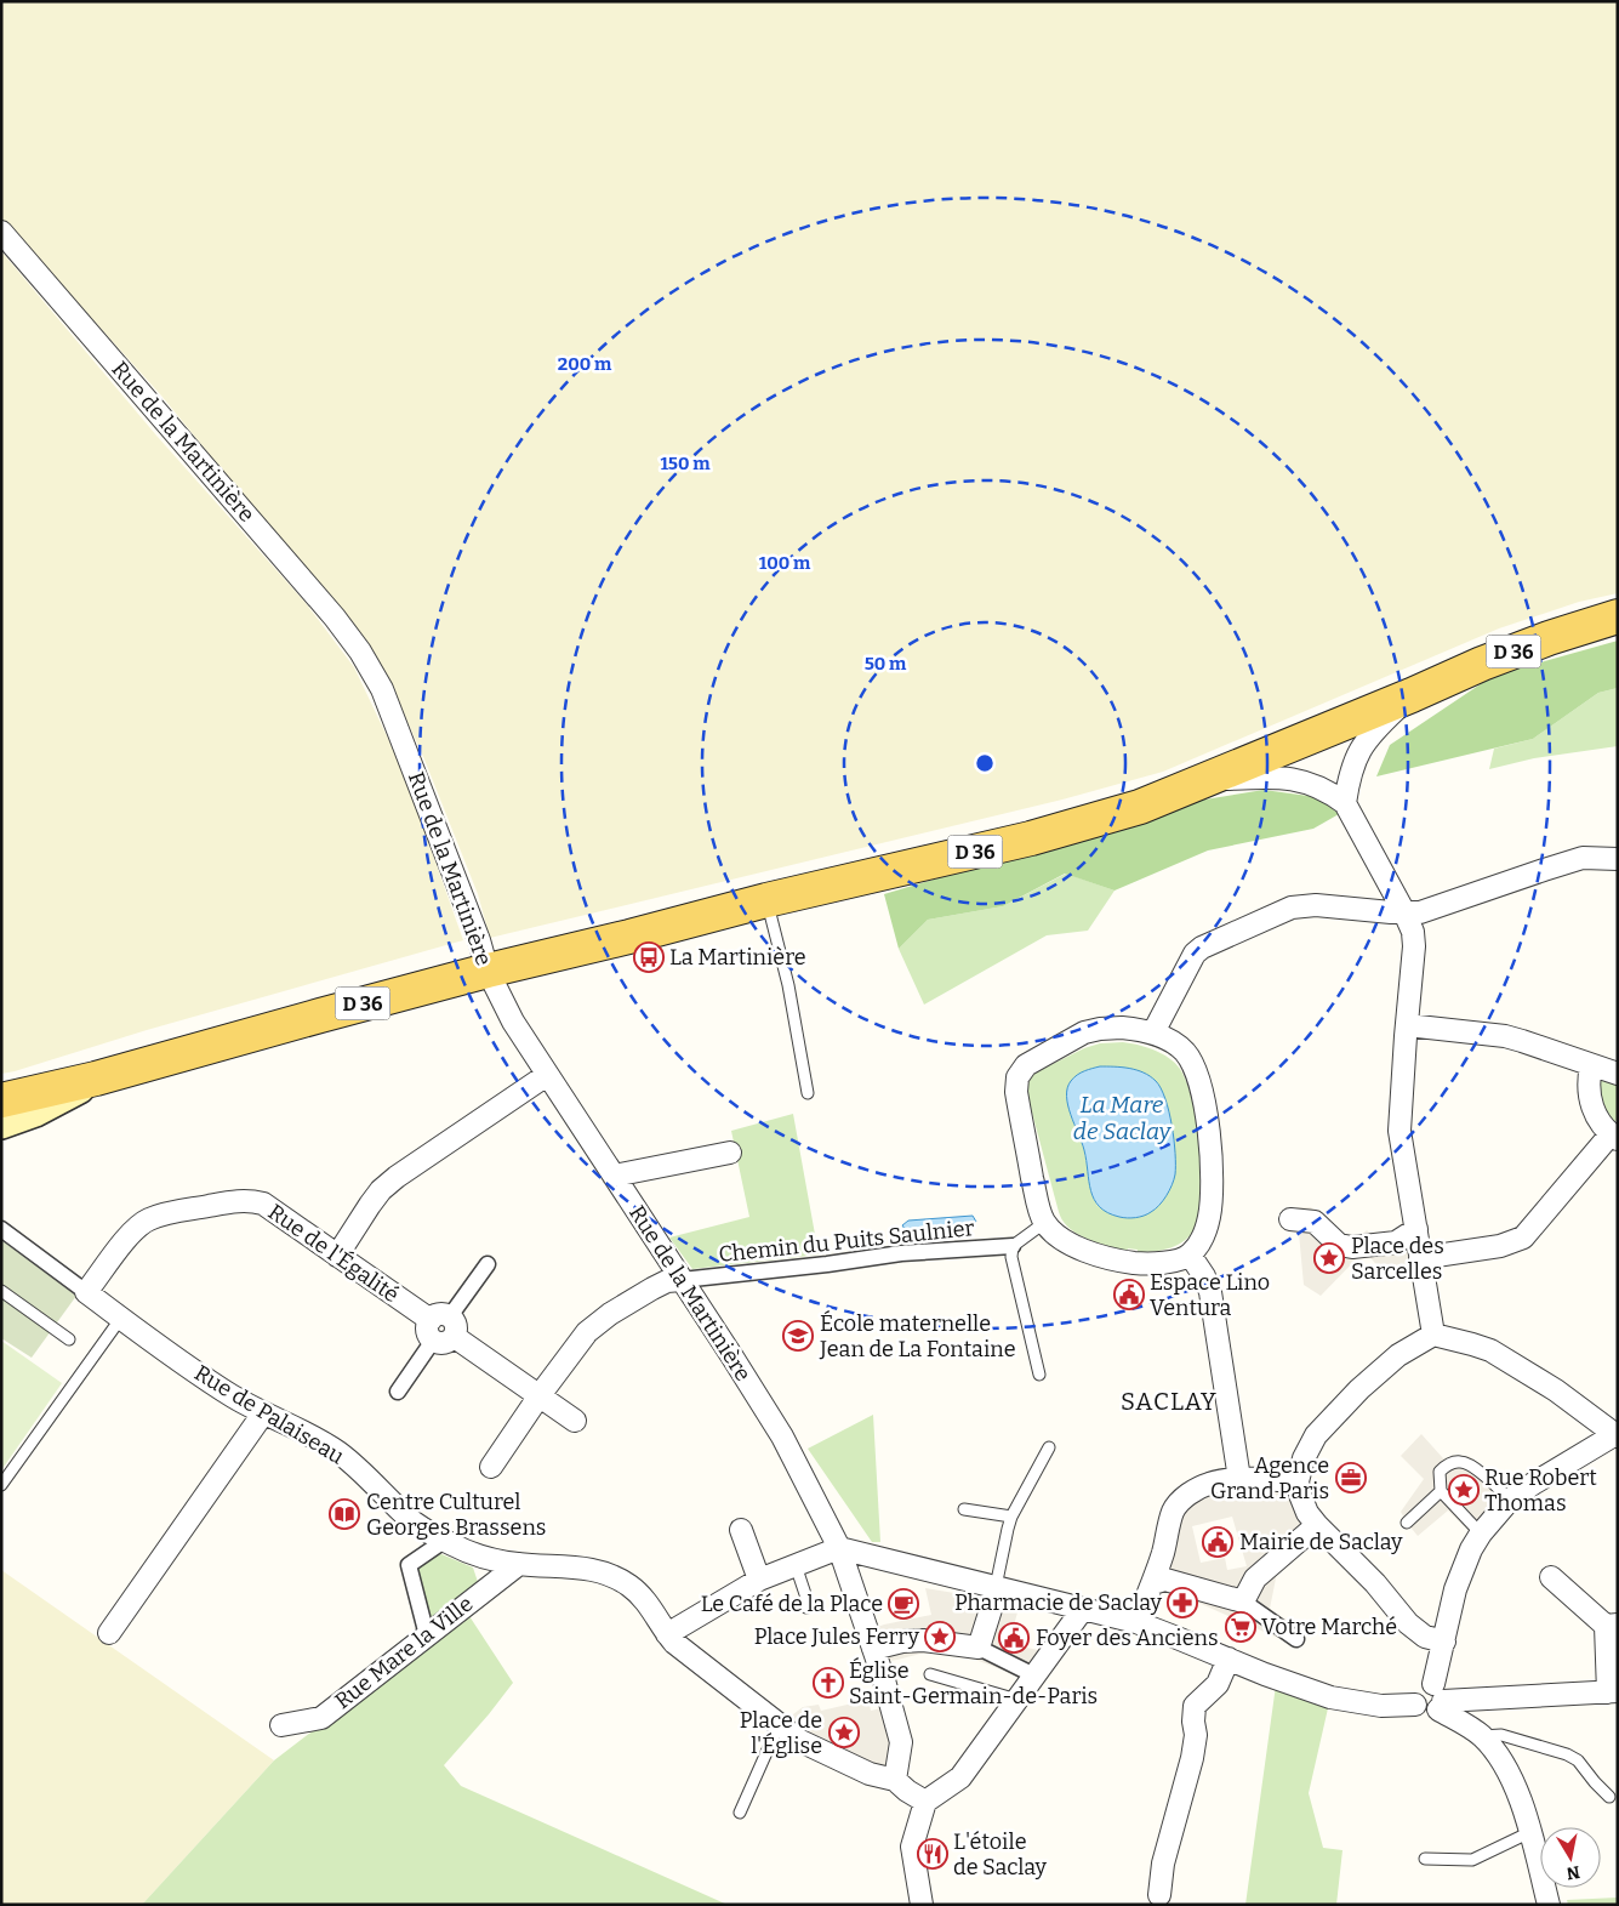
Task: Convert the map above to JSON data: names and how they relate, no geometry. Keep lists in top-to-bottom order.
{
  "streets": {
    "main road": ["D 36"],
    "street": [
      "Rue de la Martinière",
      "Chemin du Puits Saulnier",
      "Rue de l'Égalité",
      "Rue de Palaiseau",
      "Rue Mare la Ville"
    ]
  },
  "crossings": [
    ["Rue de la Martinière", "D 36"],
    ["Rue de la Martinière", "Chemin du Puits Saulnier"],
    ["Rue de la Martinière", "Rue de Palaiseau"],
    ["Rue de l'Égalité", "Rue de Palaiseau"],
    ["Rue de Palaiseau", "Rue Mare la Ville"]
  ],
  "districts": ["SACLAY"],
  "water": ["La Mare de Saclay"],
  "places": {
    "bus stop": ["La Martinière"],
    "place": [
      "Place des Sarcelles",
      "Rue Robert Thomas",
      "Place Jules Ferry",
      "Place de l'Église"
    ],
    "public building": ["Espace Lino Ventura", "Mairie de Saclay", "Foyer des Anciens"],
    "school or university": ["École maternelle Jean de La Fontaine"],
    "office": ["Agence Grand Paris"],
    "library": ["Centre Culturel Georges Brassens"],
    "pharmacy": ["Pharmacie de Saclay"],
    "cafe": ["Le Café de la Place"],
    "supermarket": ["Votre Marché"],
    "church": ["Église Saint-Germain-de-Paris"],
    "restaurant": ["L'étoile de Saclay"]
  },
  "north": "bottom",
  "rings": [
    "200 m",
    "150 m",
    "100 m",
    "50 m"
  ]
}
